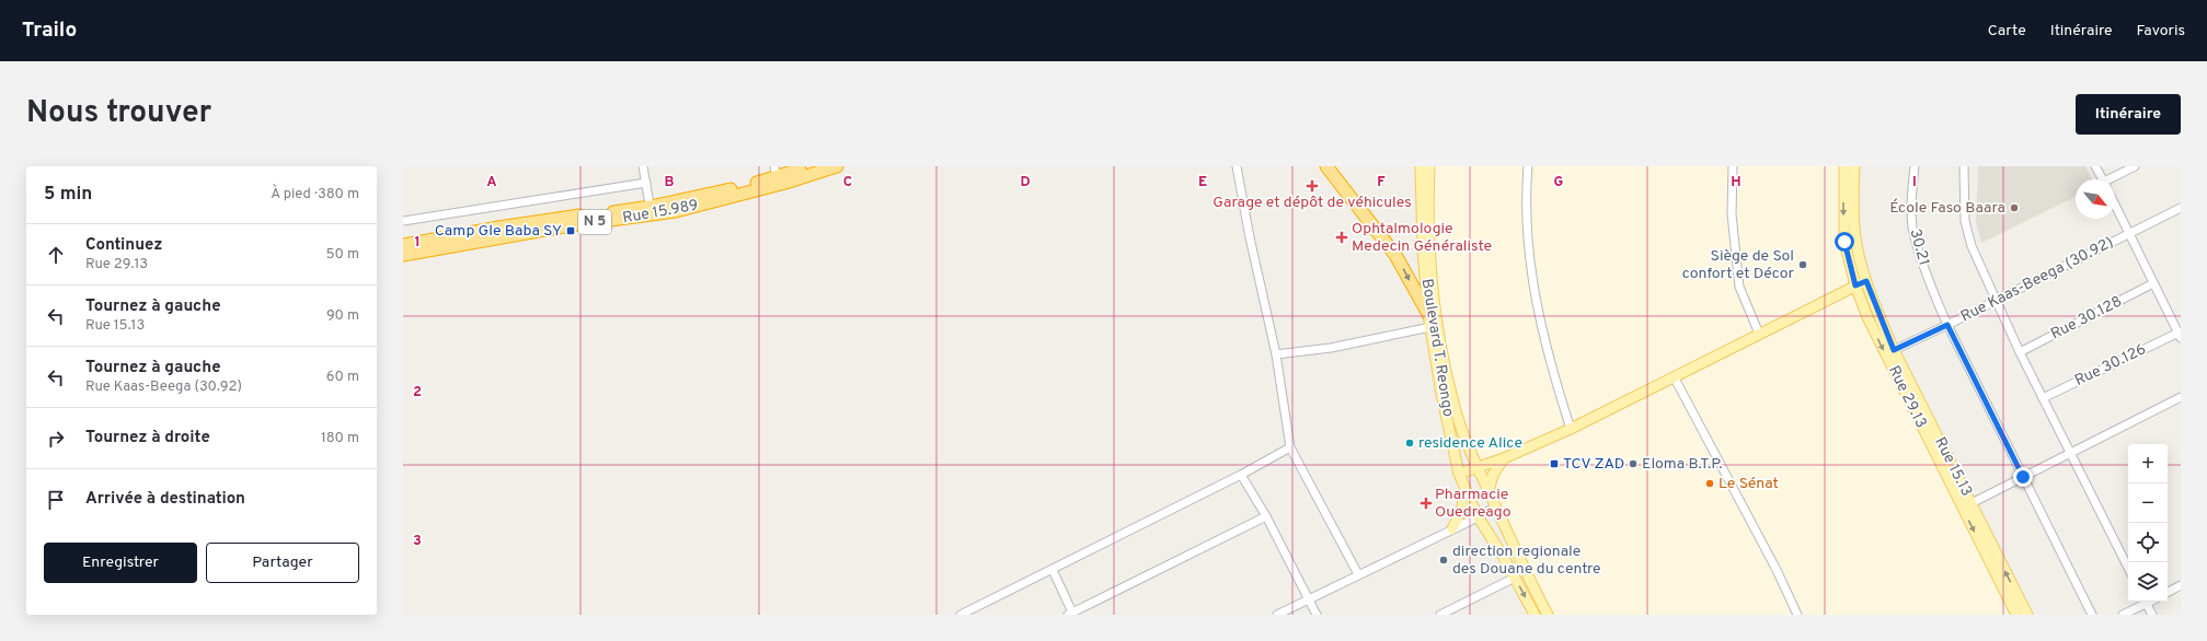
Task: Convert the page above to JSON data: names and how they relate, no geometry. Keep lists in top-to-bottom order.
{
  "streets": {
    "highway": ["Rue 15.989", "N 5"],
    "main road": ["Boulevard T. Reongo", "Rue 29.13", "Rue 15.13"],
    "street": [
      "30.21",
      "Rue Kaas-Beega (30.92)",
      "Rue 30.128",
      "Rue 30.126"
    ]
  },
  "crossings": [
    ["Rue 15.989", "N 5"],
    ["30.21", "Rue Kaas-Beega (30.92)"],
    ["Rue Kaas-Beega (30.92)", "Rue 15.13"]
  ],
  "one_way": ["Rue 29.13"],
  "places": {
    "health": ["Garage et dépôt de véhicules", "Ophtalmologie Medecin Généraliste", "Pharmacie Ouedreago"],
    "other": [
      "École Faso Baara",
      "Siège de Sol confort et Décor",
      "residence Alice",
      "Eloma B.T.P.",
      "Le Sénat",
      "direction regionale des Douane du centre"
    ],
    "transit": ["Camp Gle Baba SY", "TCV ZAD"]
  },
  "north": "bottom right",
  "page": {
    "header": "Trailo",
    "nav": ["Carte", "Itinéraire", "Favoris"],
    "title": "Nous trouver",
    "buttons": [
      "Itinéraire",
      ["Enregistrer", "Partager"]
    ],
    "heading": ["5 min", "À pied · 380 m"],
    "list": [
      ["Continuez", "Rue 29.13", "50 m"],
      ["Tournez à gauche", "Rue 15.13", "90 m"],
      ["Tournez à gauche", "Rue Kaas-Beega (30.92)", "60 m"],
      ["Tournez à droite", "180 m"],
      "Arrivée à destination"
    ],
    "map_buttons": ["+", "−"]
  },
  "grid": {
    "columns": [
      "A",
      "B",
      "C",
      "D",
      "E",
      "F",
      "G",
      "H",
      "I"
    ],
    "rows": ["1", "2", "3"]
  }
}
